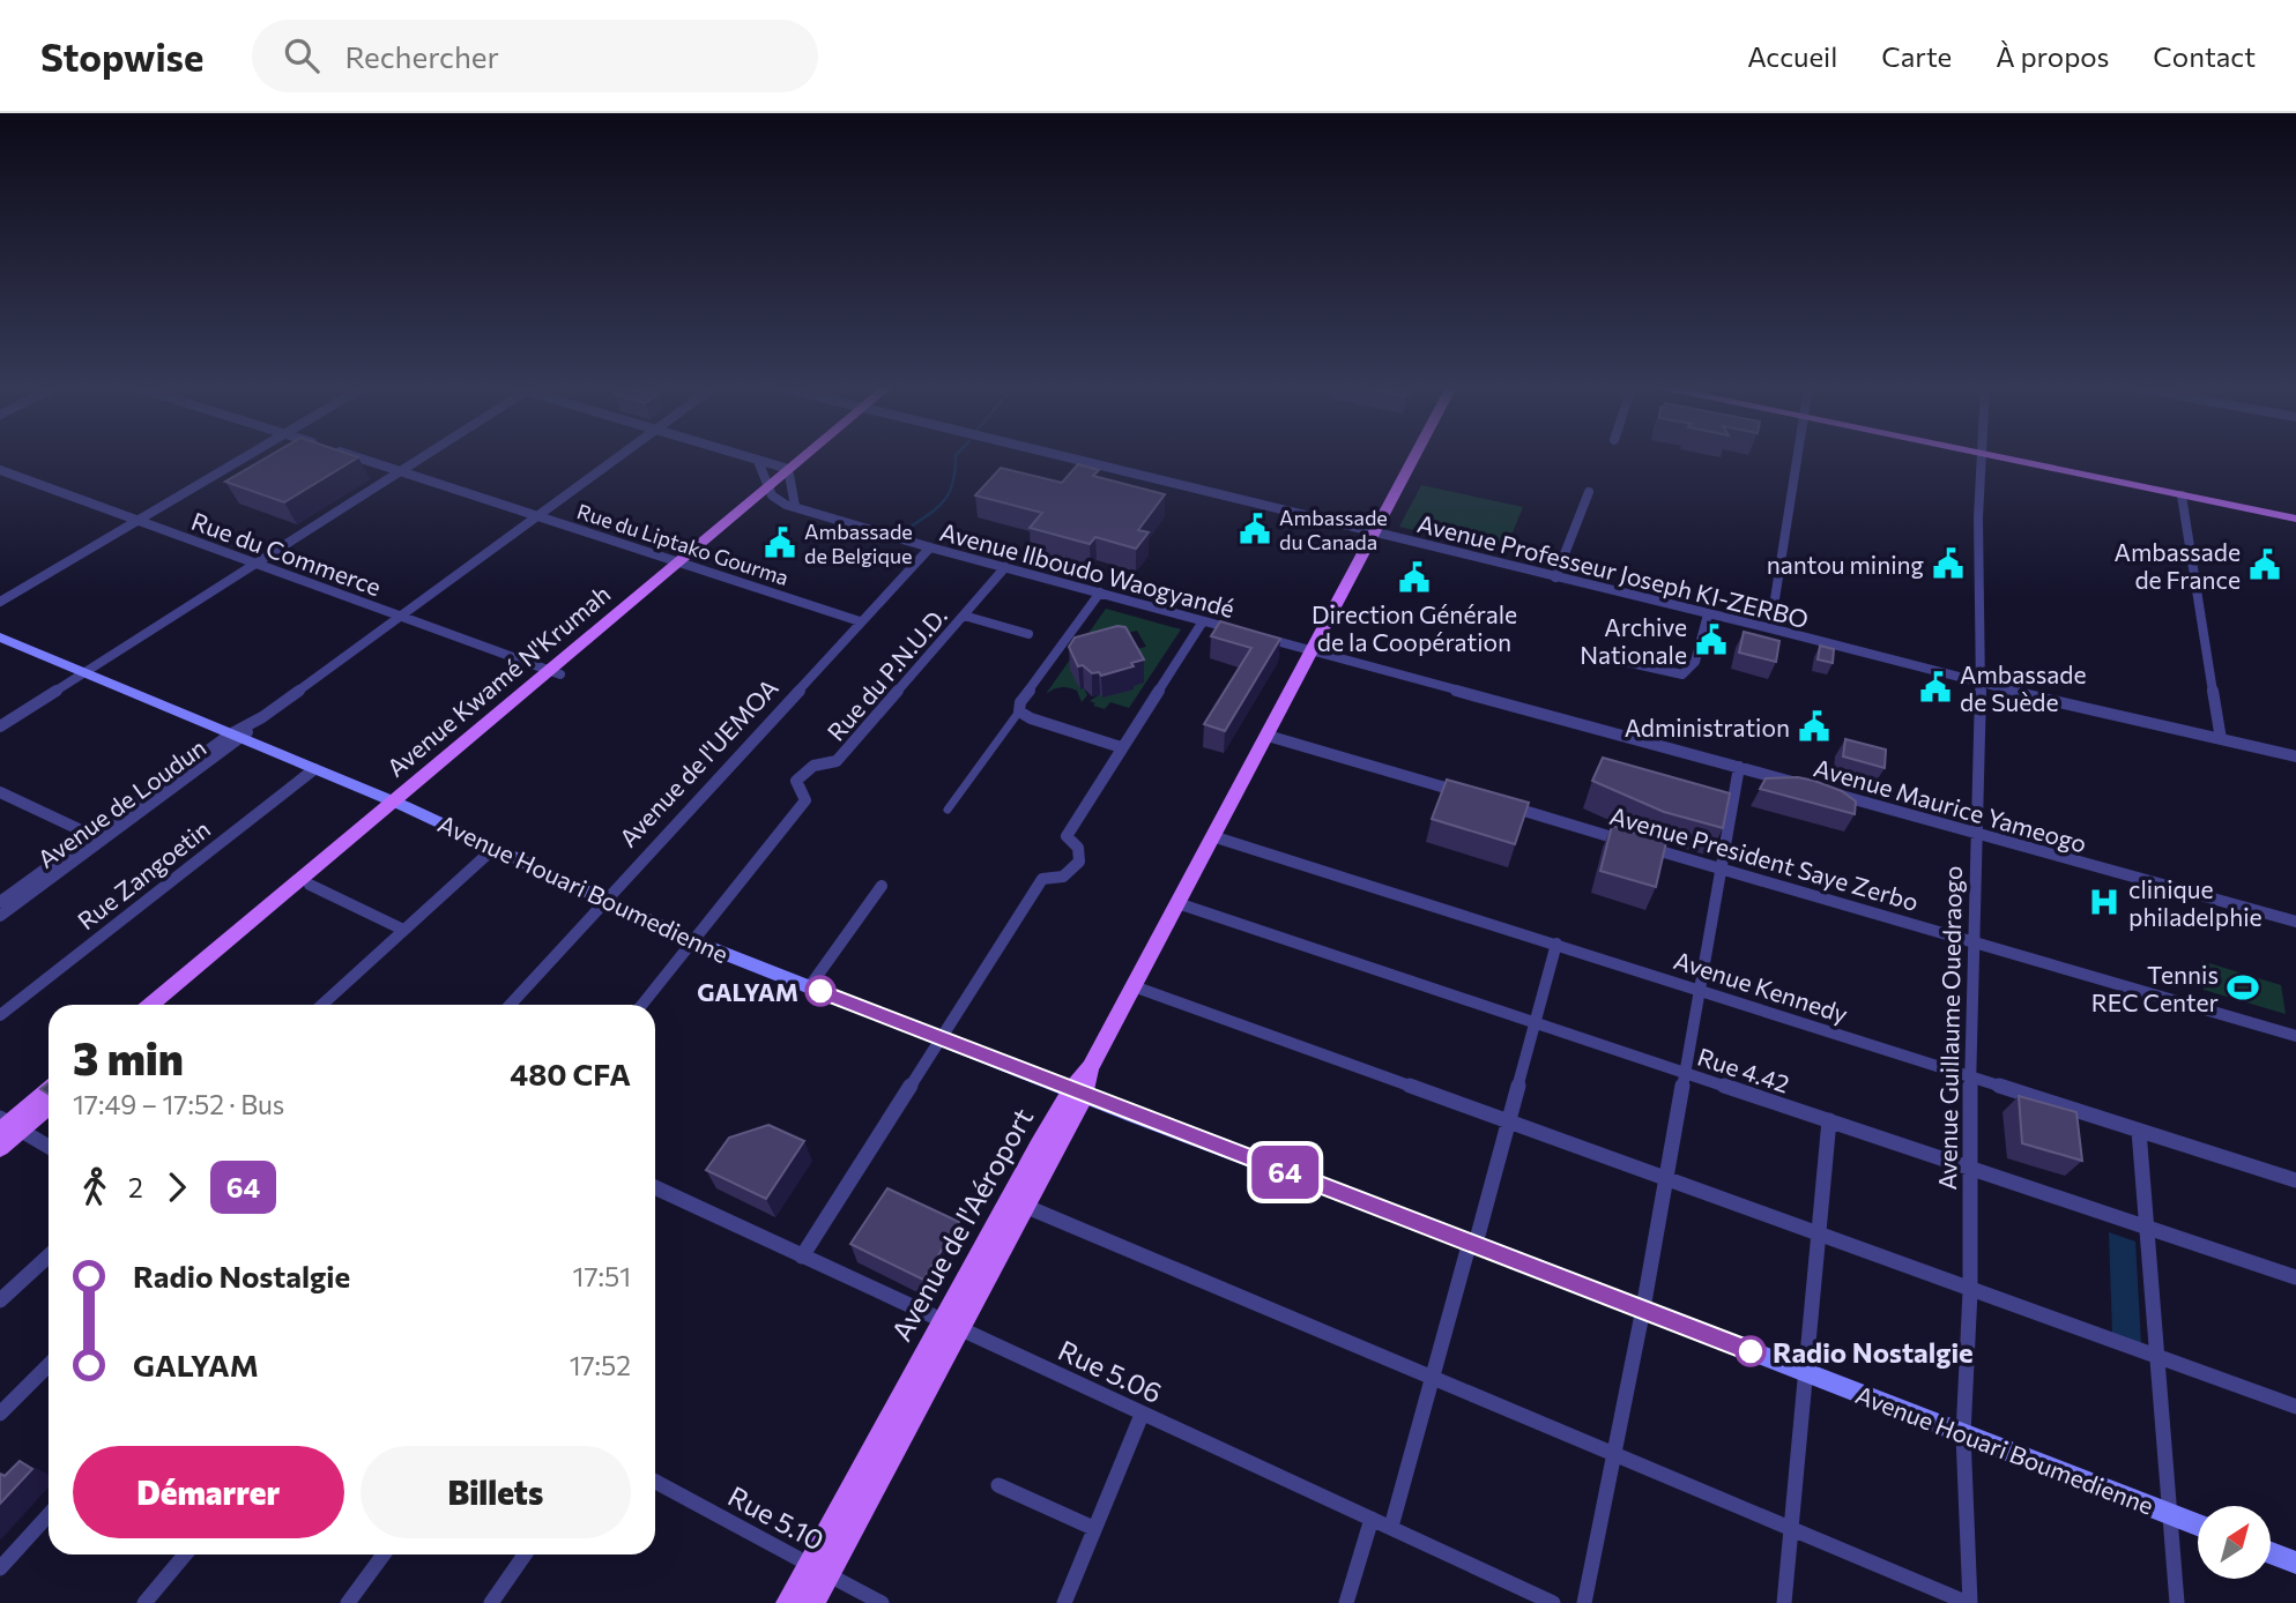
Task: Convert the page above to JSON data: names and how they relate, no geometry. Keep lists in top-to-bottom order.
{
  "streets": {
    "main road": ["Avenue Kwamé N'Krumah", "Avenue Houari Boumedienne", "Avenue de l'Aéroport"],
    "street": [
      "Rue du Liptako Gourma",
      "Rue du Commerce",
      "Avenue Ilboudo Waogyandé",
      "Avenue Professeur Joseph KI-ZERBO",
      "Rue du P.N.U.D.",
      "Avenue de l'UEMOA",
      "Avenue de Loudun",
      "Avenue Maurice Yameogo",
      "Avenue President Saye Zerbo",
      "Rue Zangoetin",
      "Avenue Kennedy",
      "Avenue Guillaume Ouedraogo",
      "Rue 4.42",
      "Rue 5.06",
      "Rue 5.10"
    ]
  },
  "crossings": [
    ["Rue du Liptako Gourma", "Avenue Kwamé N'Krumah"],
    ["Rue du Liptako Gourma", "Avenue de l'UEMOA"],
    ["Rue du Liptako Gourma", "Avenue de Loudun"],
    ["Rue du Commerce", "Avenue Kwamé N'Krumah"],
    ["Rue du Commerce", "Avenue de Loudun"],
    ["Avenue Ilboudo Waogyandé", "Rue du P.N.U.D."],
    ["Avenue Ilboudo Waogyandé", "Avenue Kwamé N'Krumah"],
    ["Avenue Ilboudo Waogyandé", "Avenue de l'UEMOA"],
    ["Avenue Ilboudo Waogyandé", "Avenue Maurice Yameogo"],
    ["Avenue Ilboudo Waogyandé", "Avenue de l'Aéroport"],
    ["Avenue Professeur Joseph KI-ZERBO", "Avenue Guillaume Ouedraogo"],
    ["Avenue Professeur Joseph KI-ZERBO", "Avenue de l'Aéroport"],
    ["Rue du P.N.U.D.", "Avenue Houari Boumedienne"],
    ["Avenue Kwamé N'Krumah", "Avenue Houari Boumedienne"],
    ["Avenue de l'UEMOA", "Avenue Houari Boumedienne"],
    ["Avenue de Loudun", "Avenue Houari Boumedienne"],
    ["Avenue Maurice Yameogo", "Avenue Guillaume Ouedraogo"],
    ["Avenue Maurice Yameogo", "Avenue de l'Aéroport"],
    ["Avenue President Saye Zerbo", "Avenue Guillaume Ouedraogo"],
    ["Rue Zangoetin", "Avenue Houari Boumedienne"],
    ["Avenue Houari Boumedienne", "Avenue Guillaume Ouedraogo"],
    ["Avenue Houari Boumedienne", "Avenue de l'Aéroport"],
    ["Avenue Kennedy", "Avenue Guillaume Ouedraogo"],
    ["Avenue Kennedy", "Avenue de l'Aéroport"],
    ["Avenue Guillaume Ouedraogo", "Rue 4.42"],
    ["Rue 4.42", "Avenue de l'Aéroport"],
    ["Avenue de l'Aéroport", "Rue 5.06"],
    ["Avenue de l'Aéroport", "Rue 5.10"]
  ],
  "places": {
    "public building": [
      "Ambassade du Canada",
      "Ambassade de Belgique",
      "nantou mining",
      "Ambassade de France",
      "Direction Générale de la Coopération",
      "Archive Nationale",
      "Ambassade de Suède",
      "Administration"
    ],
    "hospital": ["clinique philadelphie"],
    "sports": ["Tennis REC Center"],
    "other": ["GALYAM", "Radio Nostalgie"]
  },
  "lines": ["bus line 64"],
  "north": "top right",
  "page": {
    "header": "Stopwise",
    "search": "Rechercher",
    "nav": [
      "Accueil",
      "Carte",
      "À propos",
      "Contact"
    ],
    "on_map": "64",
    "heading": ["3 min", "17:49 – 17:52 · Bus", "480 CFA"],
    "legs": ["2", "64"],
    "list": [
      {
        "name": "Radio Nostalgie",
        "value": "17:51"
      },
      {
        "name": "GALYAM",
        "value": "17:52"
      }
    ],
    "buttons": ["Démarrer", "Billets"]
  }
}
